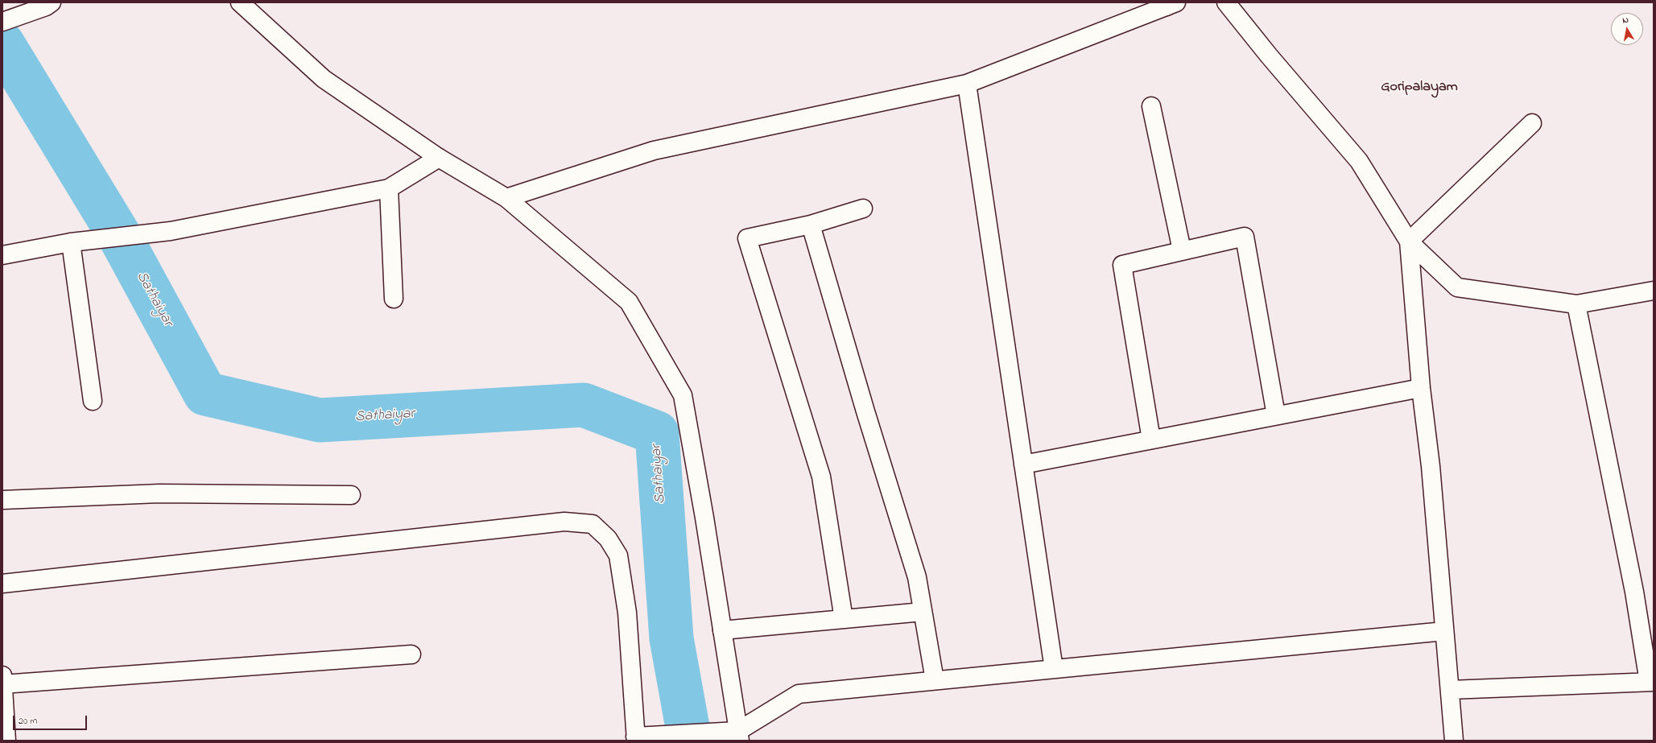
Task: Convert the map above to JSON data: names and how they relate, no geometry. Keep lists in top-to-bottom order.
{
  "districts": ["Goripalayam"],
  "water": ["Sathaiyar"],
  "scale_bar": "20 m",
  "north": "top"
}
